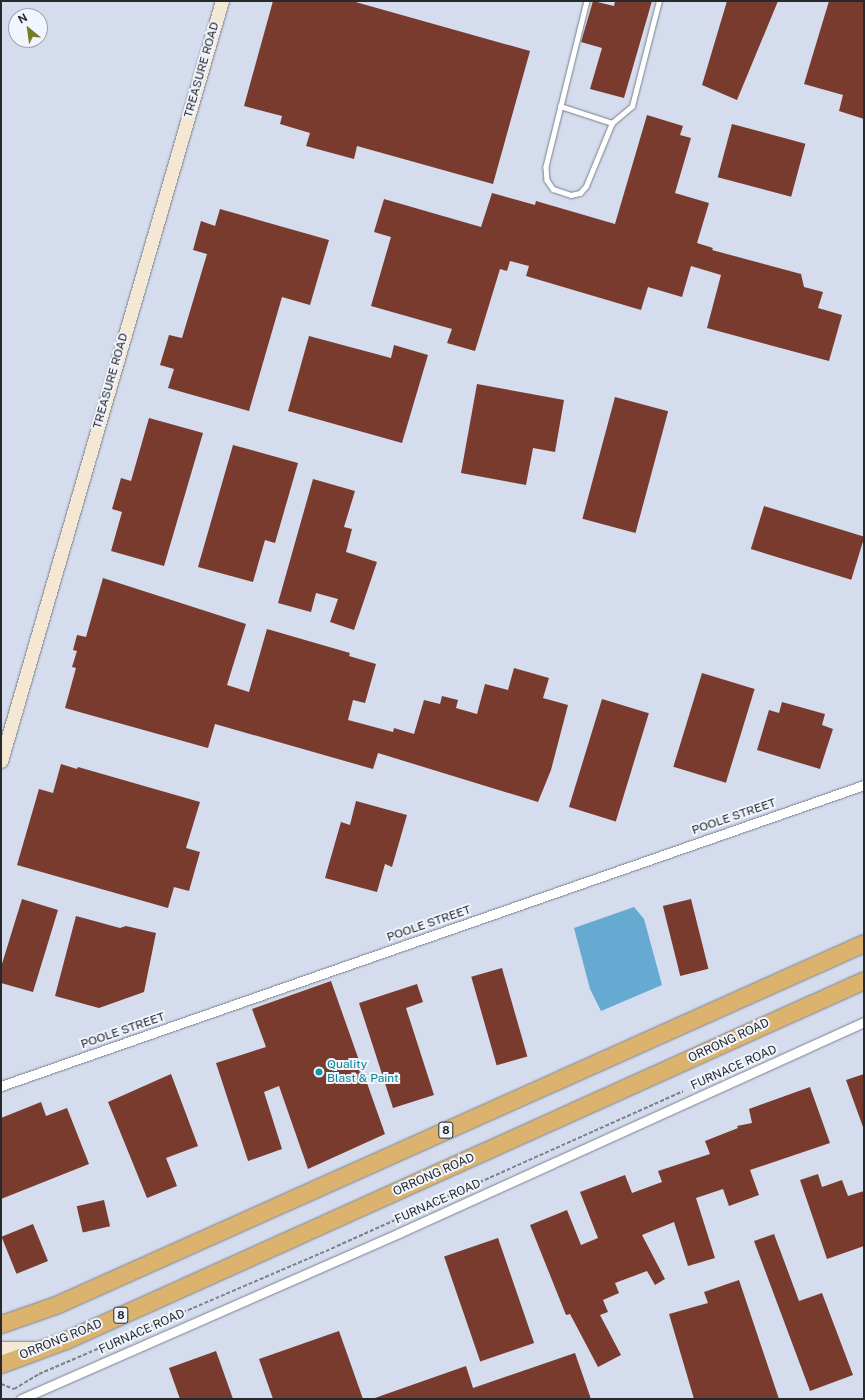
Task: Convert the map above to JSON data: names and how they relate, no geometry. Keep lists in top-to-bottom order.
{
  "streets": {
    "highway": ["ORRONG ROAD", "8"],
    "street": ["TREASURE ROAD", "POOLE STREET", "FURNACE ROAD"]
  },
  "places": ["Quality Blast & Paint"],
  "north": "top left"
}
